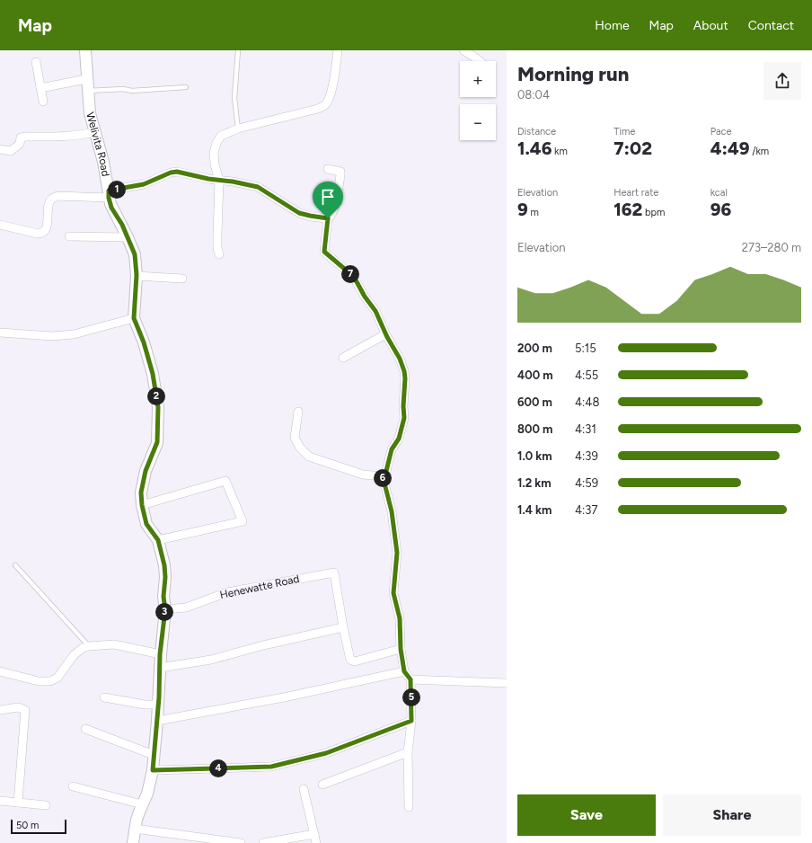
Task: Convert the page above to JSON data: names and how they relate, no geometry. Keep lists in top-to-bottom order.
{
  "streets": {
    "street": ["Welivita Road", "Henewatte Road"]
  },
  "crossings": [
    ["Welivita Road", "Henewatte Road"]
  ],
  "scale_bar": "50 m",
  "page": {
    "header": "Map",
    "nav": [
      "Home",
      "Map",
      "About",
      "Contact"
    ],
    "heading": ["Morning run", "08:04"],
    "map_buttons": ["+", "−"],
    "stats": [
      ["Distance", "1.46 km"],
      ["Time", "7:02"],
      ["Pace", "4:49 /km"],
      ["Elevation", "9 m"],
      ["Heart rate", "162 bpm"],
      ["kcal", "96"]
    ],
    "pins": [
      "1",
      "7",
      "2",
      "6",
      "3",
      "5",
      "4"
    ],
    "chart": ["Elevation", "273–280 m"],
    "list": [
      {
        "name": "200 m",
        "note": "5:15"
      },
      {
        "name": "400 m",
        "note": "4:55"
      },
      {
        "name": "600 m",
        "note": "4:48"
      },
      {
        "name": "800 m",
        "note": "4:31"
      },
      {
        "name": "1.0 km",
        "note": "4:39"
      },
      {
        "name": "1.2 km",
        "note": "4:59"
      },
      {
        "name": "1.4 km",
        "note": "4:37"
      }
    ],
    "buttons": ["Save", "Share"],
    "scale": "50 m"
  }
}
